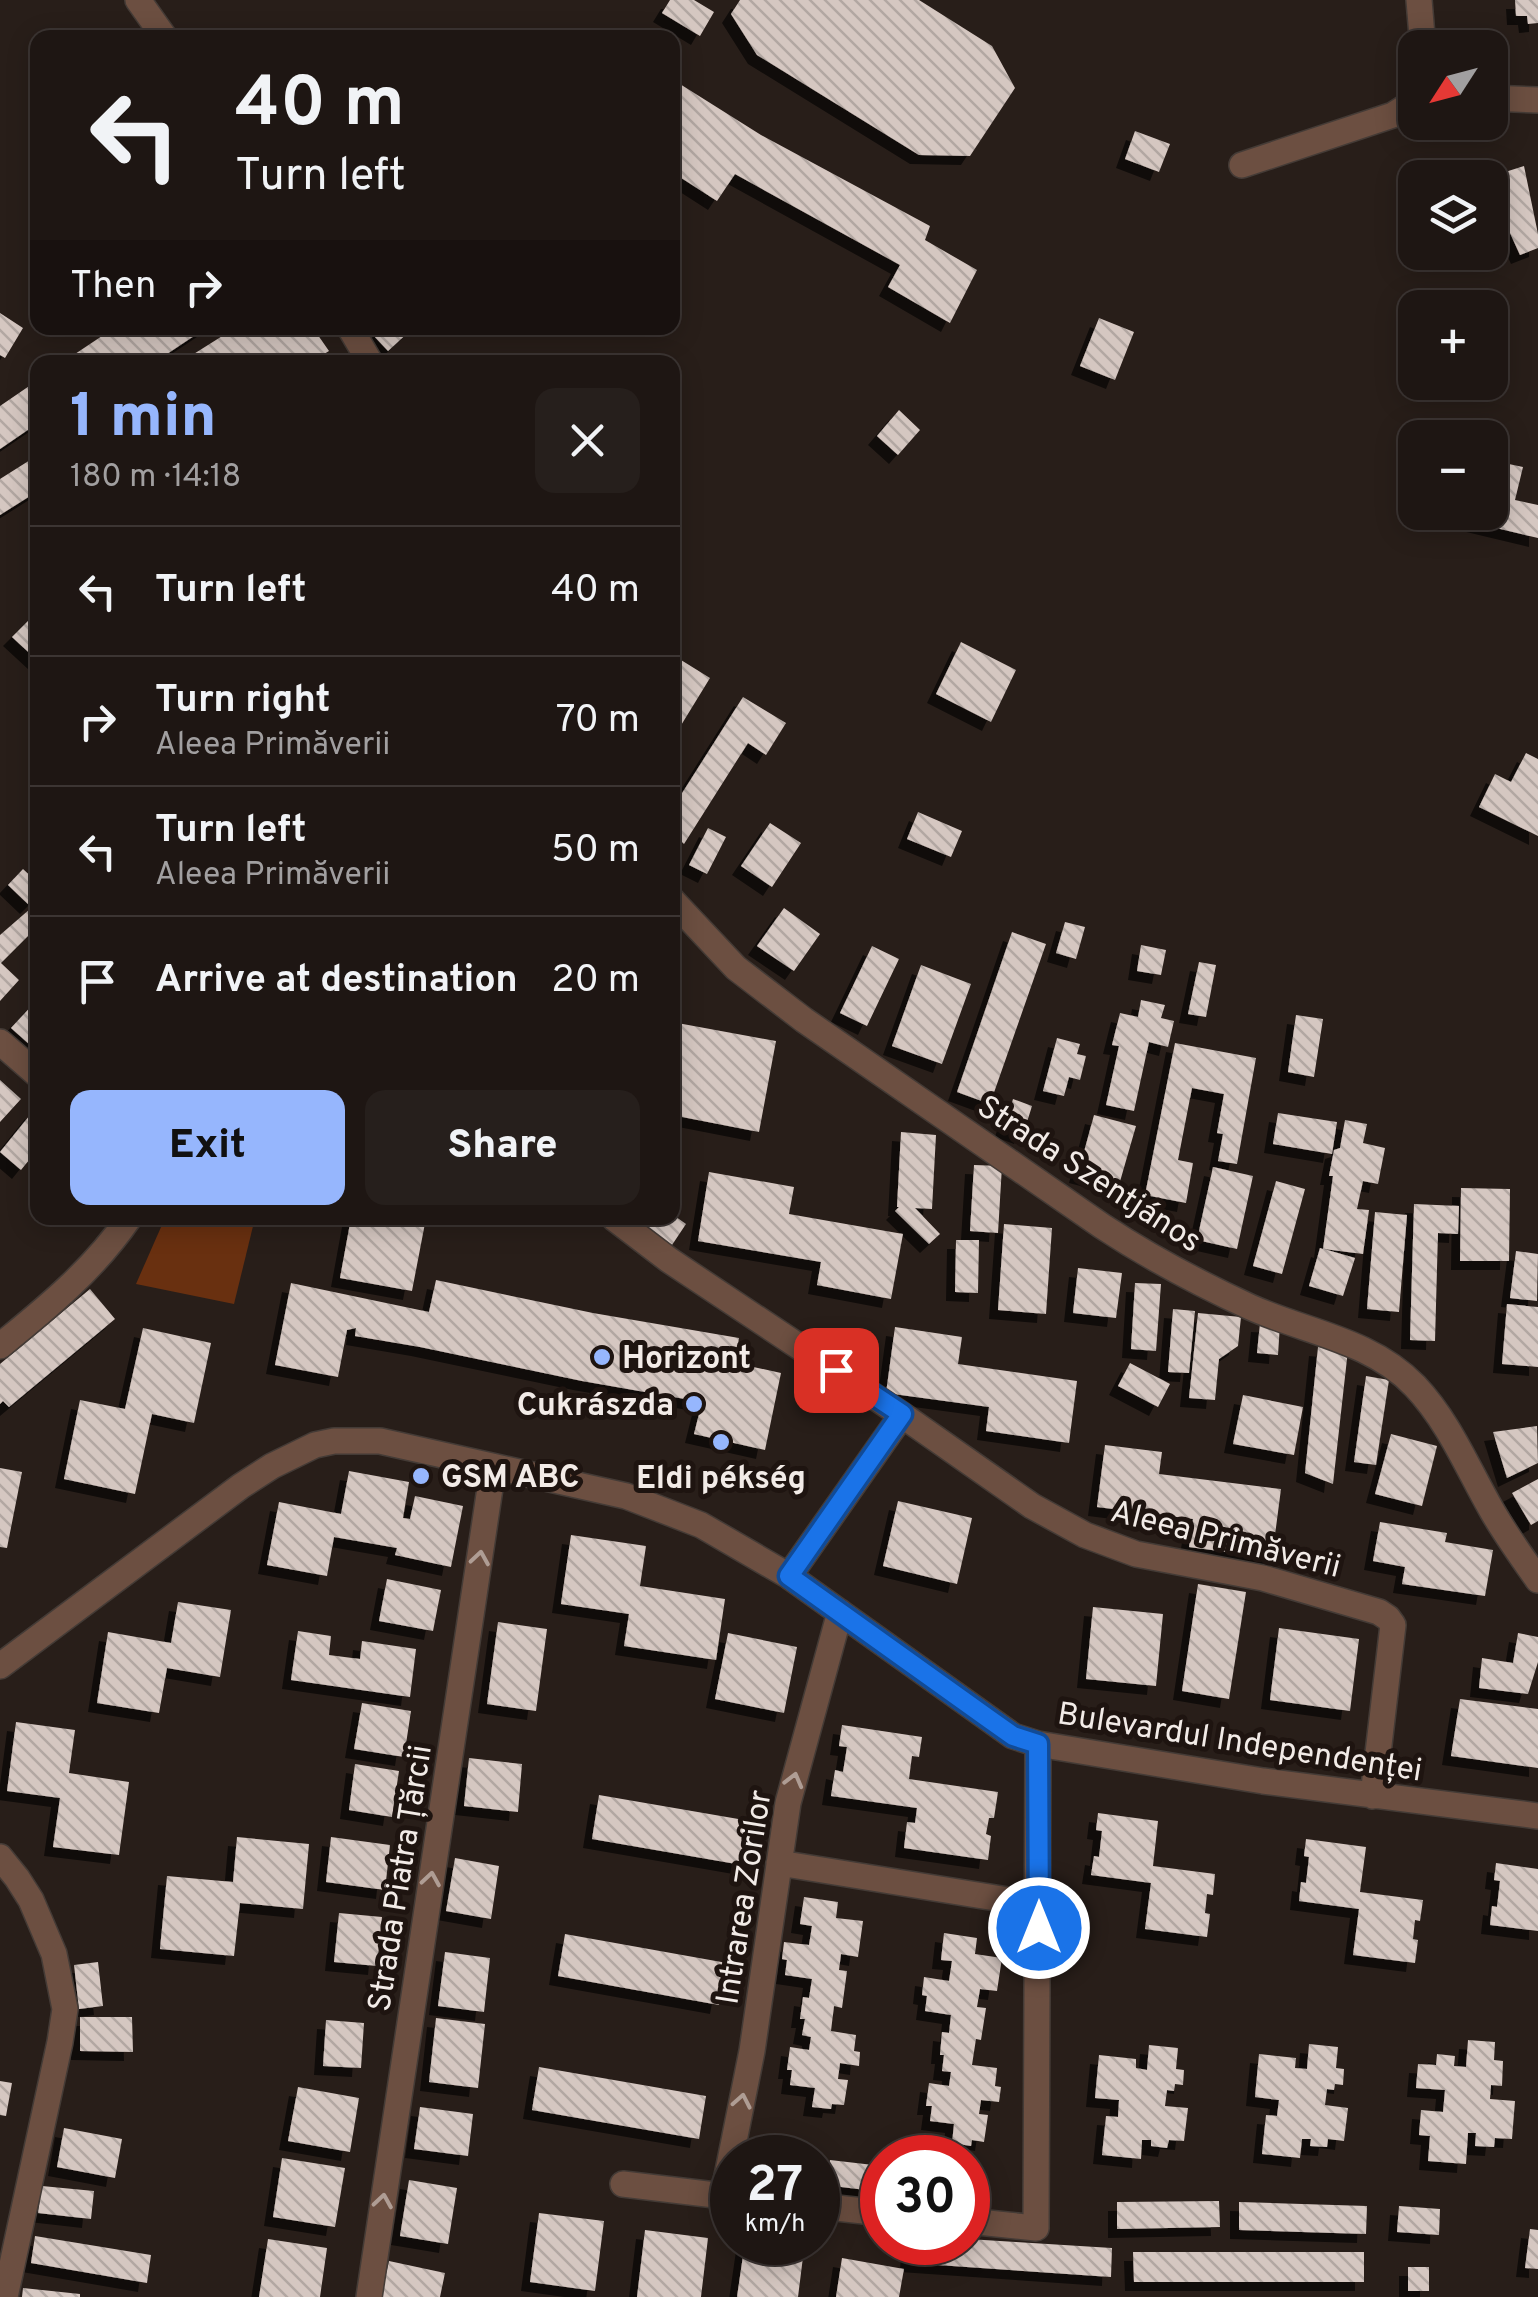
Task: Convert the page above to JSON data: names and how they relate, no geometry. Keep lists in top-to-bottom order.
{
  "streets": {
    "street": [
      "Strada Szentjános",
      "Aleea Primăverii",
      "Bulevardul Independenței",
      "Strada Piatra Țărcii",
      "Intrarea Zorilor"
    ]
  },
  "crossings": [
    ["Aleea Primăverii", "Bulevardul Independenței"],
    ["Bulevardul Independenței", "Strada Piatra Țărcii"],
    ["Bulevardul Independenței", "Intrarea Zorilor"]
  ],
  "one_way": ["Strada Piatra Țărcii", "Intrarea Zorilor"],
  "places": [
    "Horizont",
    "Cukrászda",
    "Eldi pékség",
    "GSM ABC"
  ],
  "north": "bottom left",
  "page": {
    "map_buttons": ["+", "−"],
    "turn": ["40 m", "Turn left"],
    "then": "Then",
    "heading": ["1 min", "180 m · 14:18"],
    "list": [
      {
        "name": "Turn left",
        "value": "40 m"
      },
      {
        "name": "Turn right",
        "note": "Aleea Primăverii",
        "value": "70 m"
      },
      {
        "name": "Turn left",
        "note": "Aleea Primăverii",
        "value": "50 m"
      },
      {
        "name": "Arrive at destination",
        "value": "20 m"
      }
    ],
    "buttons": ["Exit", "Share"],
    "speed": "27 km/h",
    "limit": "30"
  }
}
